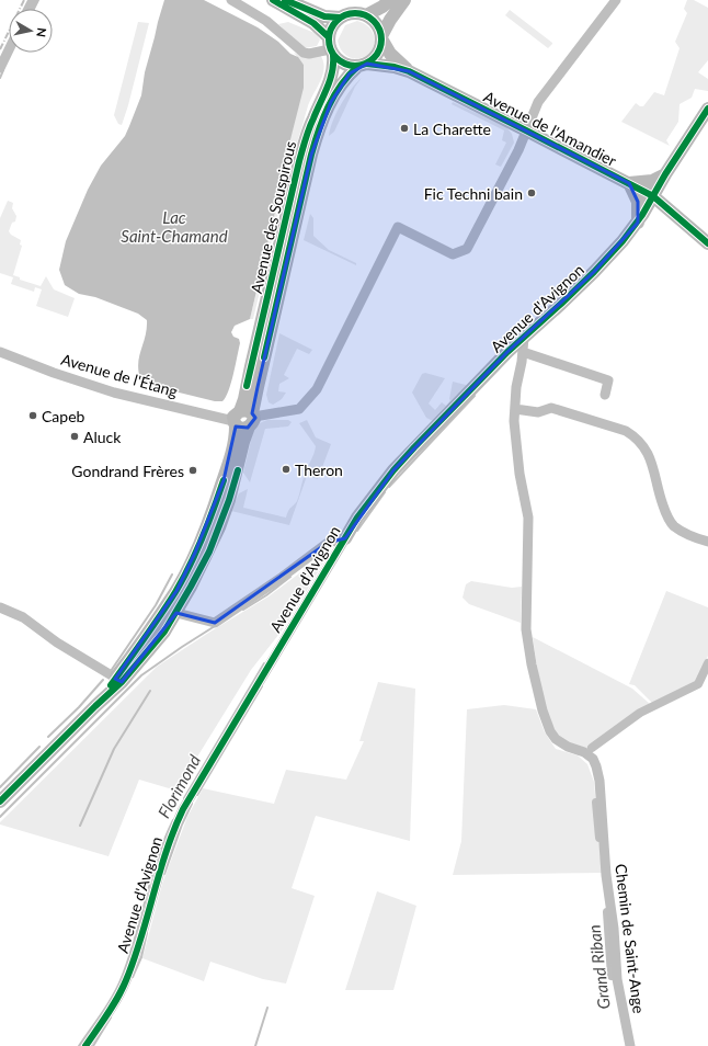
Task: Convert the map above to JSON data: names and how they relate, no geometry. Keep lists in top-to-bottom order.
{
  "streets": {
    "main road": ["Avenue de l'Amandier", "Avenue des Souspirous", "Avenue d'Avignon"],
    "street": ["Avenue de l'Étang", "Chemin de Saint-Ange"]
  },
  "crossings": [
    ["Avenue de l'Amandier", "Avenue des Souspirous"],
    ["Avenue de l'Amandier", "Avenue d'Avignon"],
    ["Avenue des Souspirous", "Avenue de l'Étang"],
    ["Avenue d'Avignon", "Chemin de Saint-Ange"]
  ],
  "water": ["Lac Saint-Chamand", "Florimond", "Grand Riban"],
  "places": [
    "La Charette",
    "Fic Techni bain",
    "Capeb",
    "Aluck",
    "Theron",
    "Gondrand Frères"
  ],
  "north": "right"
}
